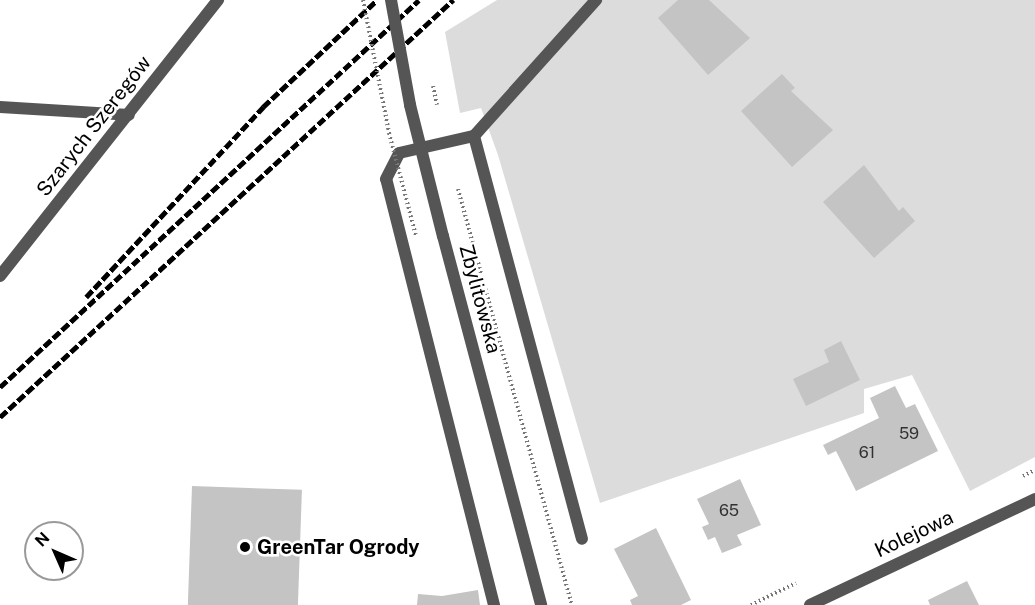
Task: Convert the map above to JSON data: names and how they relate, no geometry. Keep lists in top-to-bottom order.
{
  "streets": {
    "street": ["Szarych Szeregów", "Zbylitowska", "Kolejowa"]
  },
  "places": ["GreenTar Ogrody"],
  "house_numbers": ["59", "61", "65"],
  "north": "top left"
}
